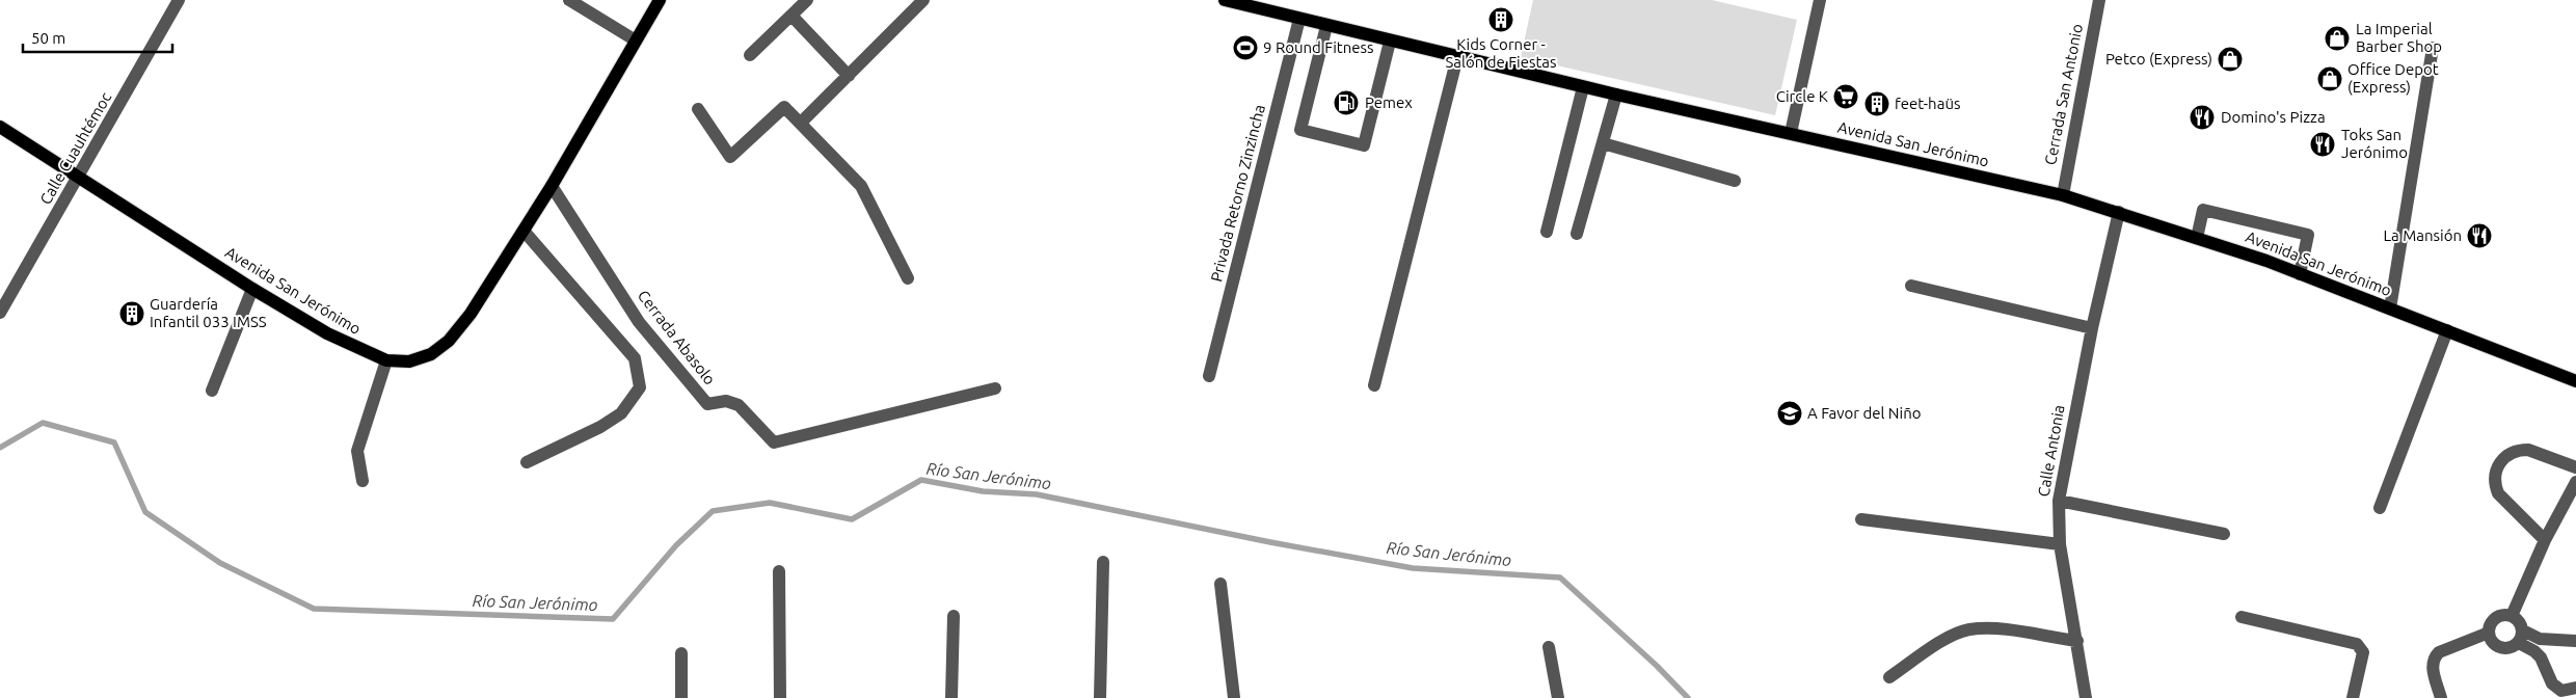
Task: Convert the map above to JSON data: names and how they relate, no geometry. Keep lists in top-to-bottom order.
{
  "streets": {
    "main road": ["Avenida San Jerónimo"],
    "street": [
      "Cerrada San Antonio",
      "Calle Cuauhtémoc",
      "Privada Retorno Zinzincha",
      "Cerrada Abasolo",
      "Calle Antonia"
    ]
  },
  "crossings": [
    ["Cerrada San Antonio", "Avenida San Jerónimo"],
    ["Avenida San Jerónimo", "Calle Cuauhtémoc"],
    ["Avenida San Jerónimo", "Privada Retorno Zinzincha"],
    ["Avenida San Jerónimo", "Cerrada Abasolo"],
    ["Avenida San Jerónimo", "Calle Antonia"]
  ],
  "water": ["Río San Jerónimo"],
  "places": {
    "building": ["Kids Corner - Salón de Fiestas", "feet-haüs", "Guardería Infantil 033 IMSS"],
    "shop": ["La Imperial Barber Shop", "Petco (Express)", "Office Depot (Express)"],
    "sports": ["9 Round Fitness"],
    "supermarket": ["Circle K"],
    "fuel station": ["Pemex"],
    "restaurant": ["Domino's Pizza", "Toks San Jerónimo", "La Mansión"],
    "school or university": ["A Favor del Niño"]
  },
  "scale_bar": "50 m"
}
